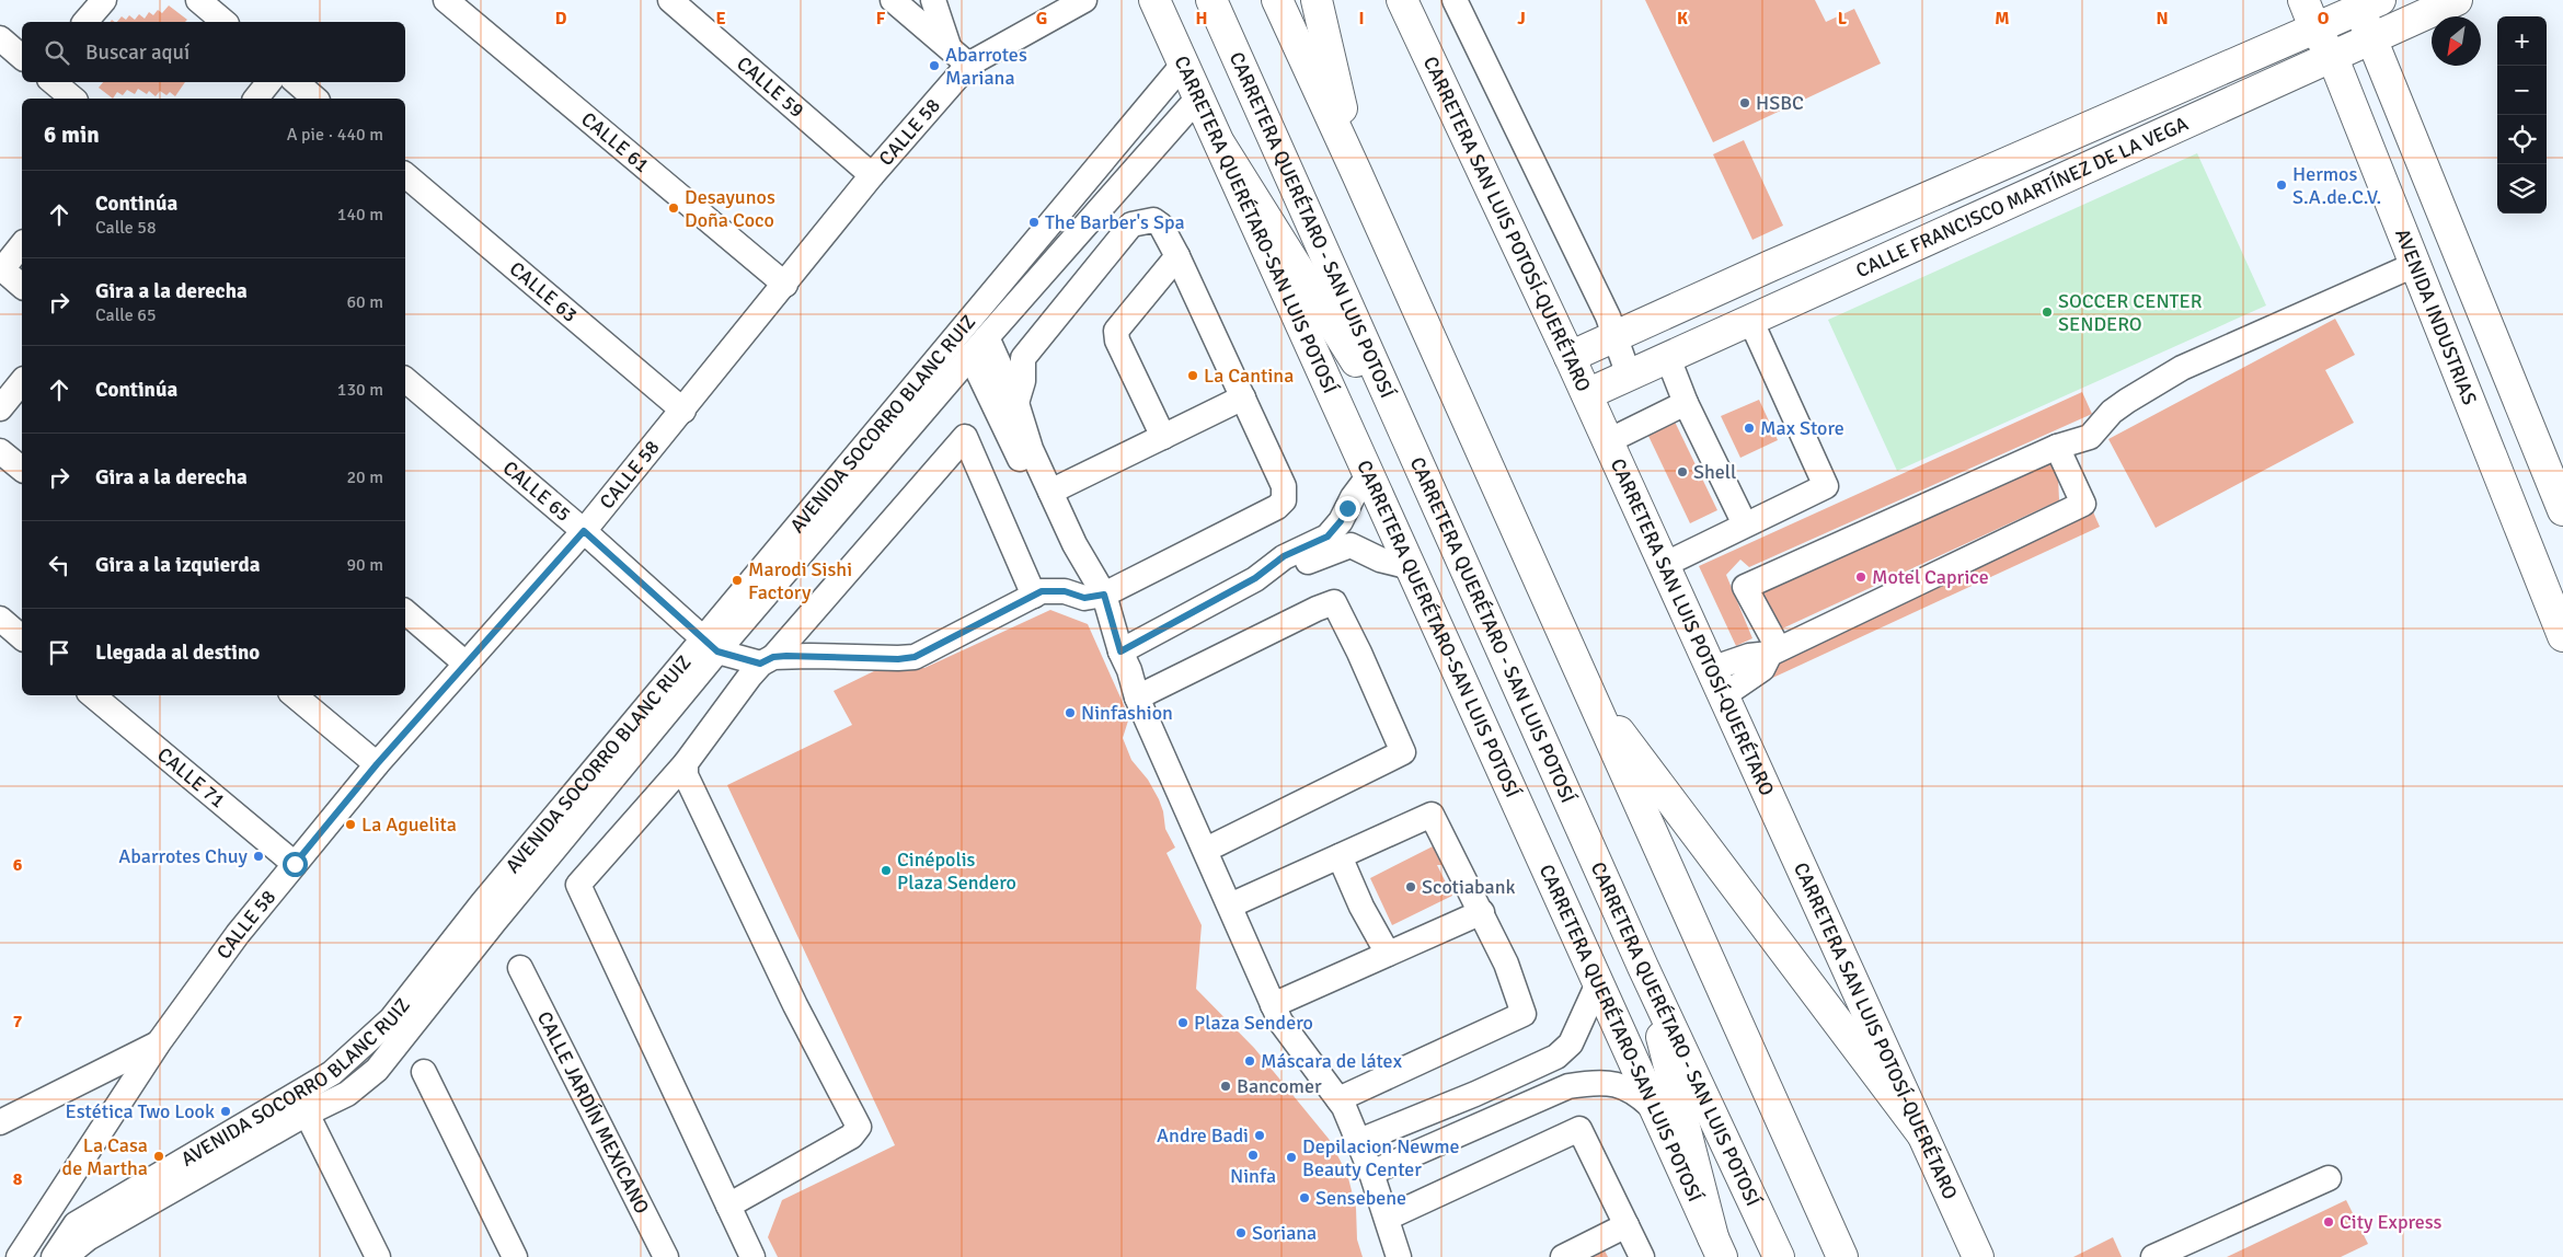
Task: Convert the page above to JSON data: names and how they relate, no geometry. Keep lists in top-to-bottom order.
{
  "streets": {
    "main road": [
      "CALLE FRANCISCO MARTÍNEZ DE LA VEGA",
      "CARRETERA QUERÉTARO-SAN LUIS POTOSÍ",
      "CARRETERA QUERÉTARO - SAN LUIS POTOSÍ",
      "CARRETERA SAN LUIS POTOSÍ-QUERÉTARO",
      "AVENIDA INDUSTRIAS"
    ],
    "street": [
      "CALLE 59",
      "CALLE 58",
      "CALLE 61",
      "CALLE 63",
      "AVENIDA SOCORRO BLANC RUIZ",
      "CALLE 65",
      "CALLE 71",
      "CALLE JARDÍN MEXICANO"
    ]
  },
  "crossings": [
    ["CALLE 59", "CALLE 58"],
    ["CALLE 58", "CALLE 61"],
    ["CALLE 58", "CALLE 63"],
    ["CALLE 58", "CALLE 65"],
    ["CALLE 58", "CALLE 71"],
    ["CALLE FRANCISCO MARTÍNEZ DE LA VEGA", "CARRETERA SAN LUIS POTOSÍ-QUERÉTARO"],
    ["CALLE FRANCISCO MARTÍNEZ DE LA VEGA", "AVENIDA INDUSTRIAS"],
    ["CARRETERA QUERÉTARO-SAN LUIS POTOSÍ", "AVENIDA SOCORRO BLANC RUIZ"],
    ["AVENIDA SOCORRO BLANC RUIZ", "CALLE 65"]
  ],
  "places": [
    "Abarrotes Mariana",
    "HSBC",
    "Hermos S.A.de.C.V.",
    "Desayunos Doña Coco",
    "The Barber's Spa",
    "SOCCER CENTER SENDERO",
    "La Cantina",
    "Max Store",
    "Shell",
    "Motel Caprice",
    "Marodi Sishi Factory",
    "Ninfashion",
    "La Aguelita",
    "Abarrotes Chuy",
    "Cinépolis Plaza Sendero",
    "Scotiabank",
    "Plaza Sendero",
    "Máscara de látex",
    "Bancomer",
    "Estética Two Look",
    "Andre Badi",
    "Ninfa",
    "La Casa de Martha",
    "Depilacion Newme Beauty Center",
    "Sensebene",
    "City Express",
    "Soriana"
  ],
  "north": "bottom left",
  "page": {
    "map_buttons": ["+", "−"],
    "search": "Buscar aquí",
    "heading": ["6 min", "A pie · 440 m"],
    "list": [
      ["Continúa", "Calle 58", "140 m"],
      ["Gira a la derecha", "Calle 65", "60 m"],
      ["Continúa", "130 m"],
      ["Gira a la derecha", "20 m"],
      ["Gira a la izquierda", "90 m"],
      "Llegada al destino"
    ]
  },
  "grid": {
    "columns": [
      "D",
      "E",
      "F",
      "G",
      "H",
      "I",
      "J",
      "K",
      "L",
      "M",
      "N",
      "O"
    ],
    "rows": ["6", "7", "8"]
  }
}
